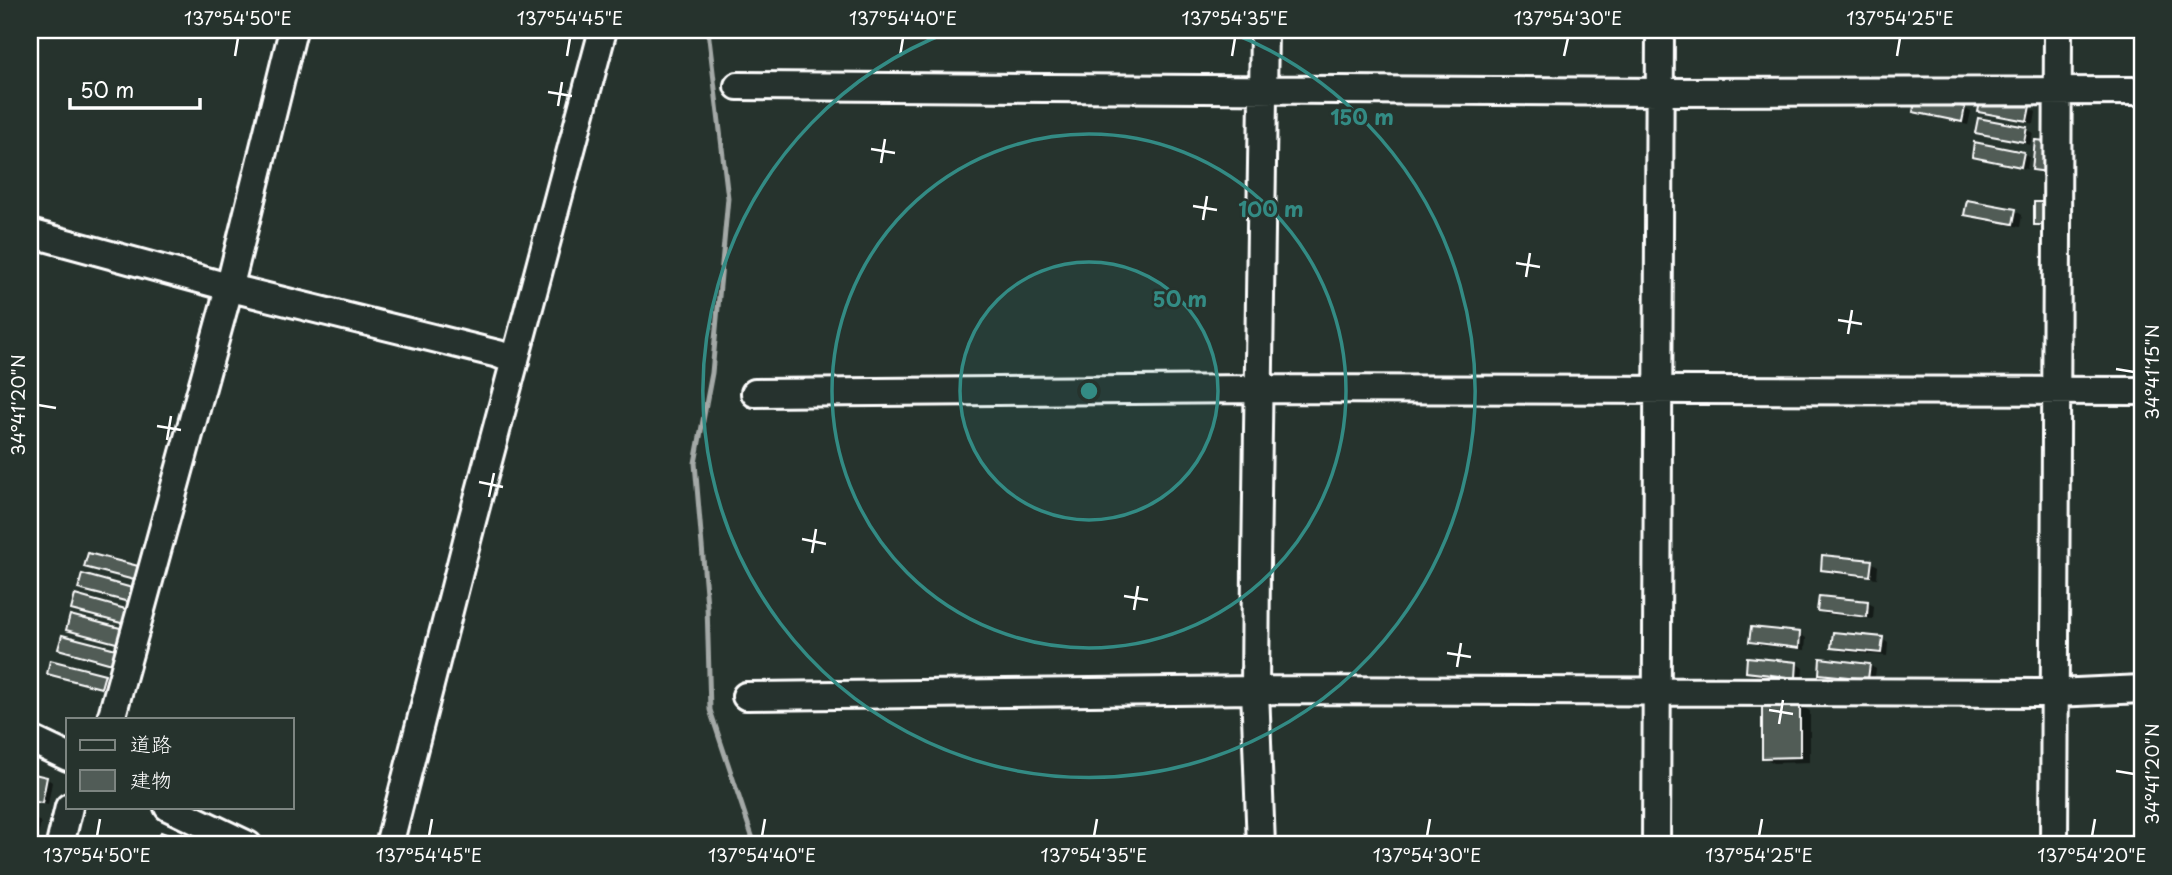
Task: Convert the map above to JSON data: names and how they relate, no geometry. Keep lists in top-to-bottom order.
{
  "legend": ["道路", "建物"],
  "scale_bar": "50 m",
  "coordinates": [
    "137°54'50\"E",
    "137°54'45\"E",
    "137°54'40\"E",
    "137°54'35\"E",
    "137°54'30\"E",
    "137°54'25\"E",
    "34°41'15\"N",
    "34°41'20\"N",
    "137°54'20\"E"
  ],
  "rings": ["150 m", "100 m", "50 m"]
}
